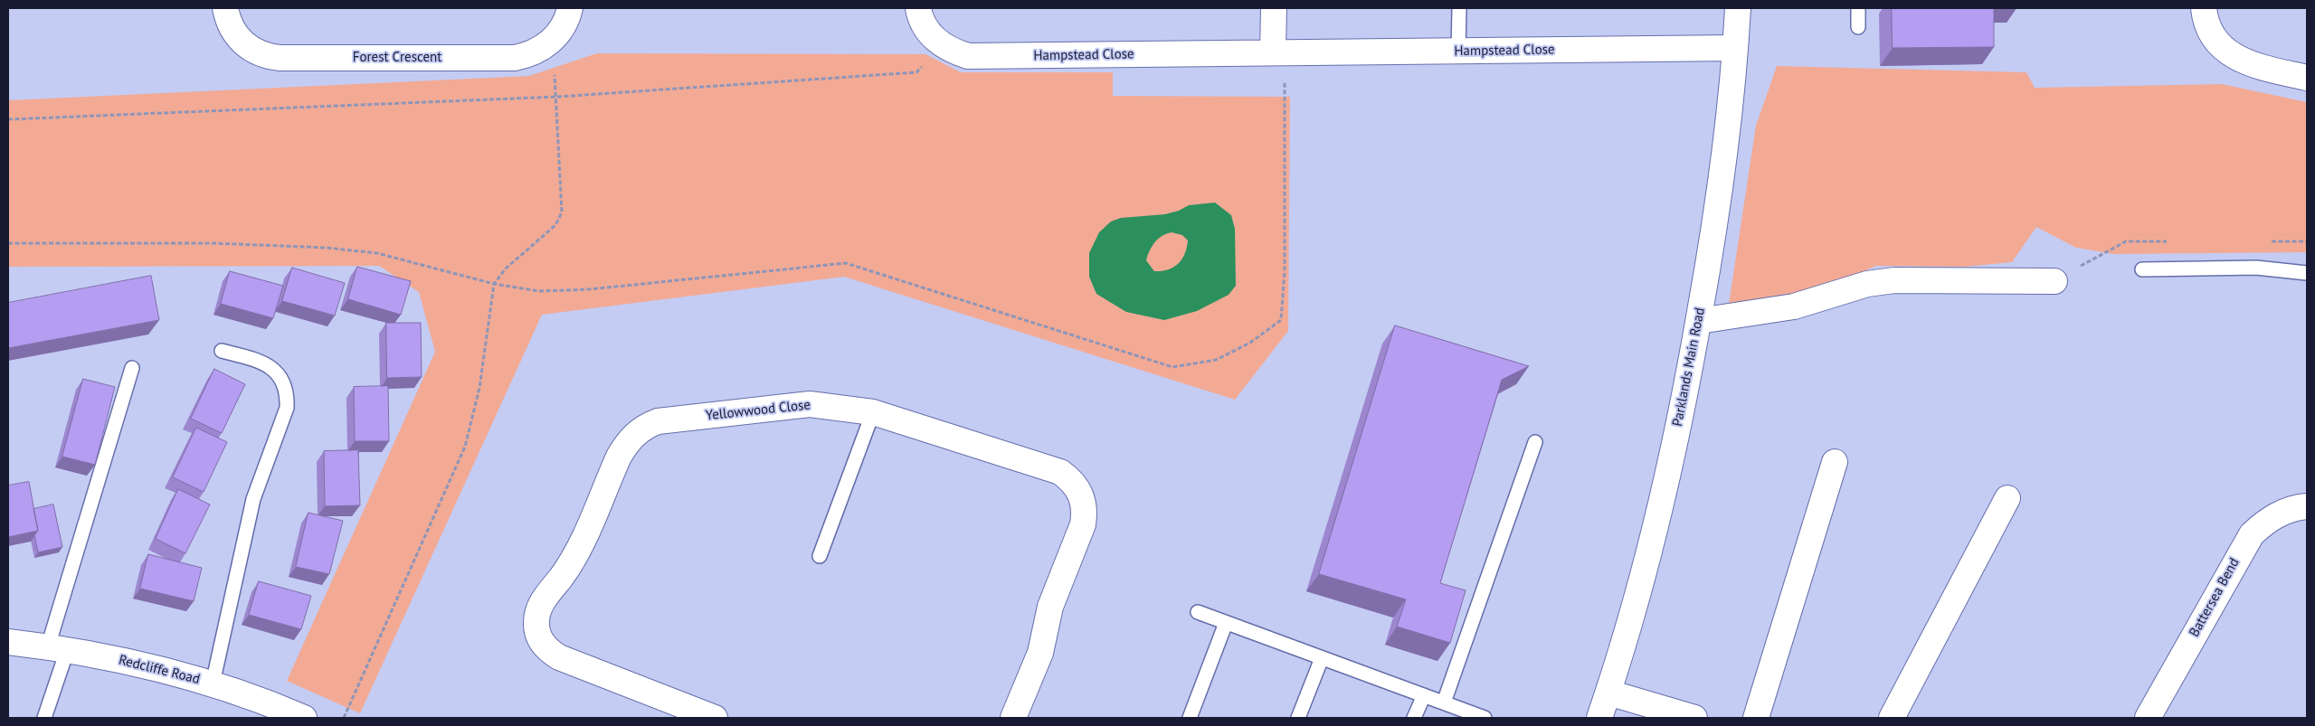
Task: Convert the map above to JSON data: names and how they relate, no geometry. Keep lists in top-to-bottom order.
{
  "streets": {
    "street": [
      "Hampstead Close",
      "Forest Crescent",
      "Parklands Main Road",
      "Yellowwood Close",
      "Battersea Bend",
      "Redcliffe Road"
    ]
  },
  "crossings": [
    ["Hampstead Close", "Parklands Main Road"]
  ]
}
